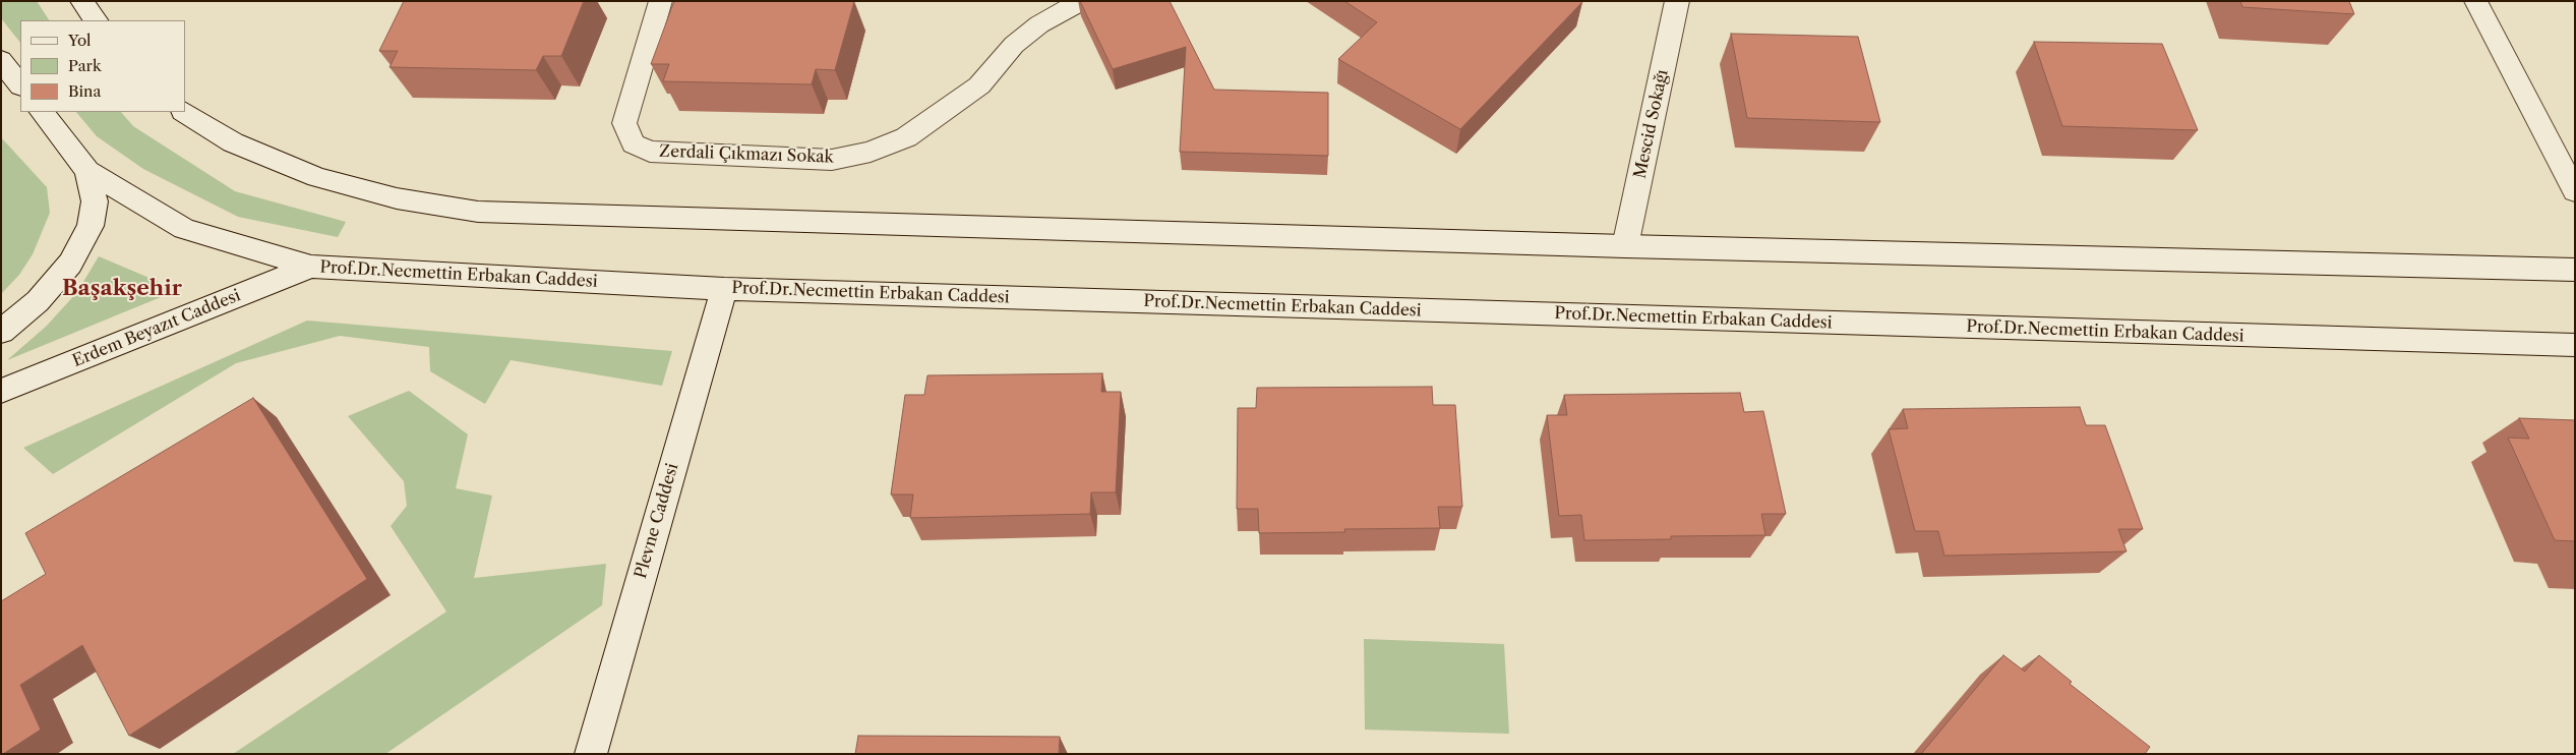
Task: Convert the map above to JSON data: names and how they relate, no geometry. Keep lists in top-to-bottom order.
{
  "streets": {
    "main road": [
      "Mescid Sokağı",
      "Zerdali Çıkmazı Sokak",
      "Prof.Dr.Necmettin Erbakan Caddesi",
      "Erdem Beyazıt Caddesi",
      "Plevne Caddesi"
    ]
  },
  "crossings": [
    ["Prof.Dr.Necmettin Erbakan Caddesi", "Erdem Beyazıt Caddesi"],
    ["Prof.Dr.Necmettin Erbakan Caddesi", "Plevne Caddesi"]
  ],
  "districts": ["Başakşehir"],
  "legend": ["Yol", "Park", "Bina"]
}
